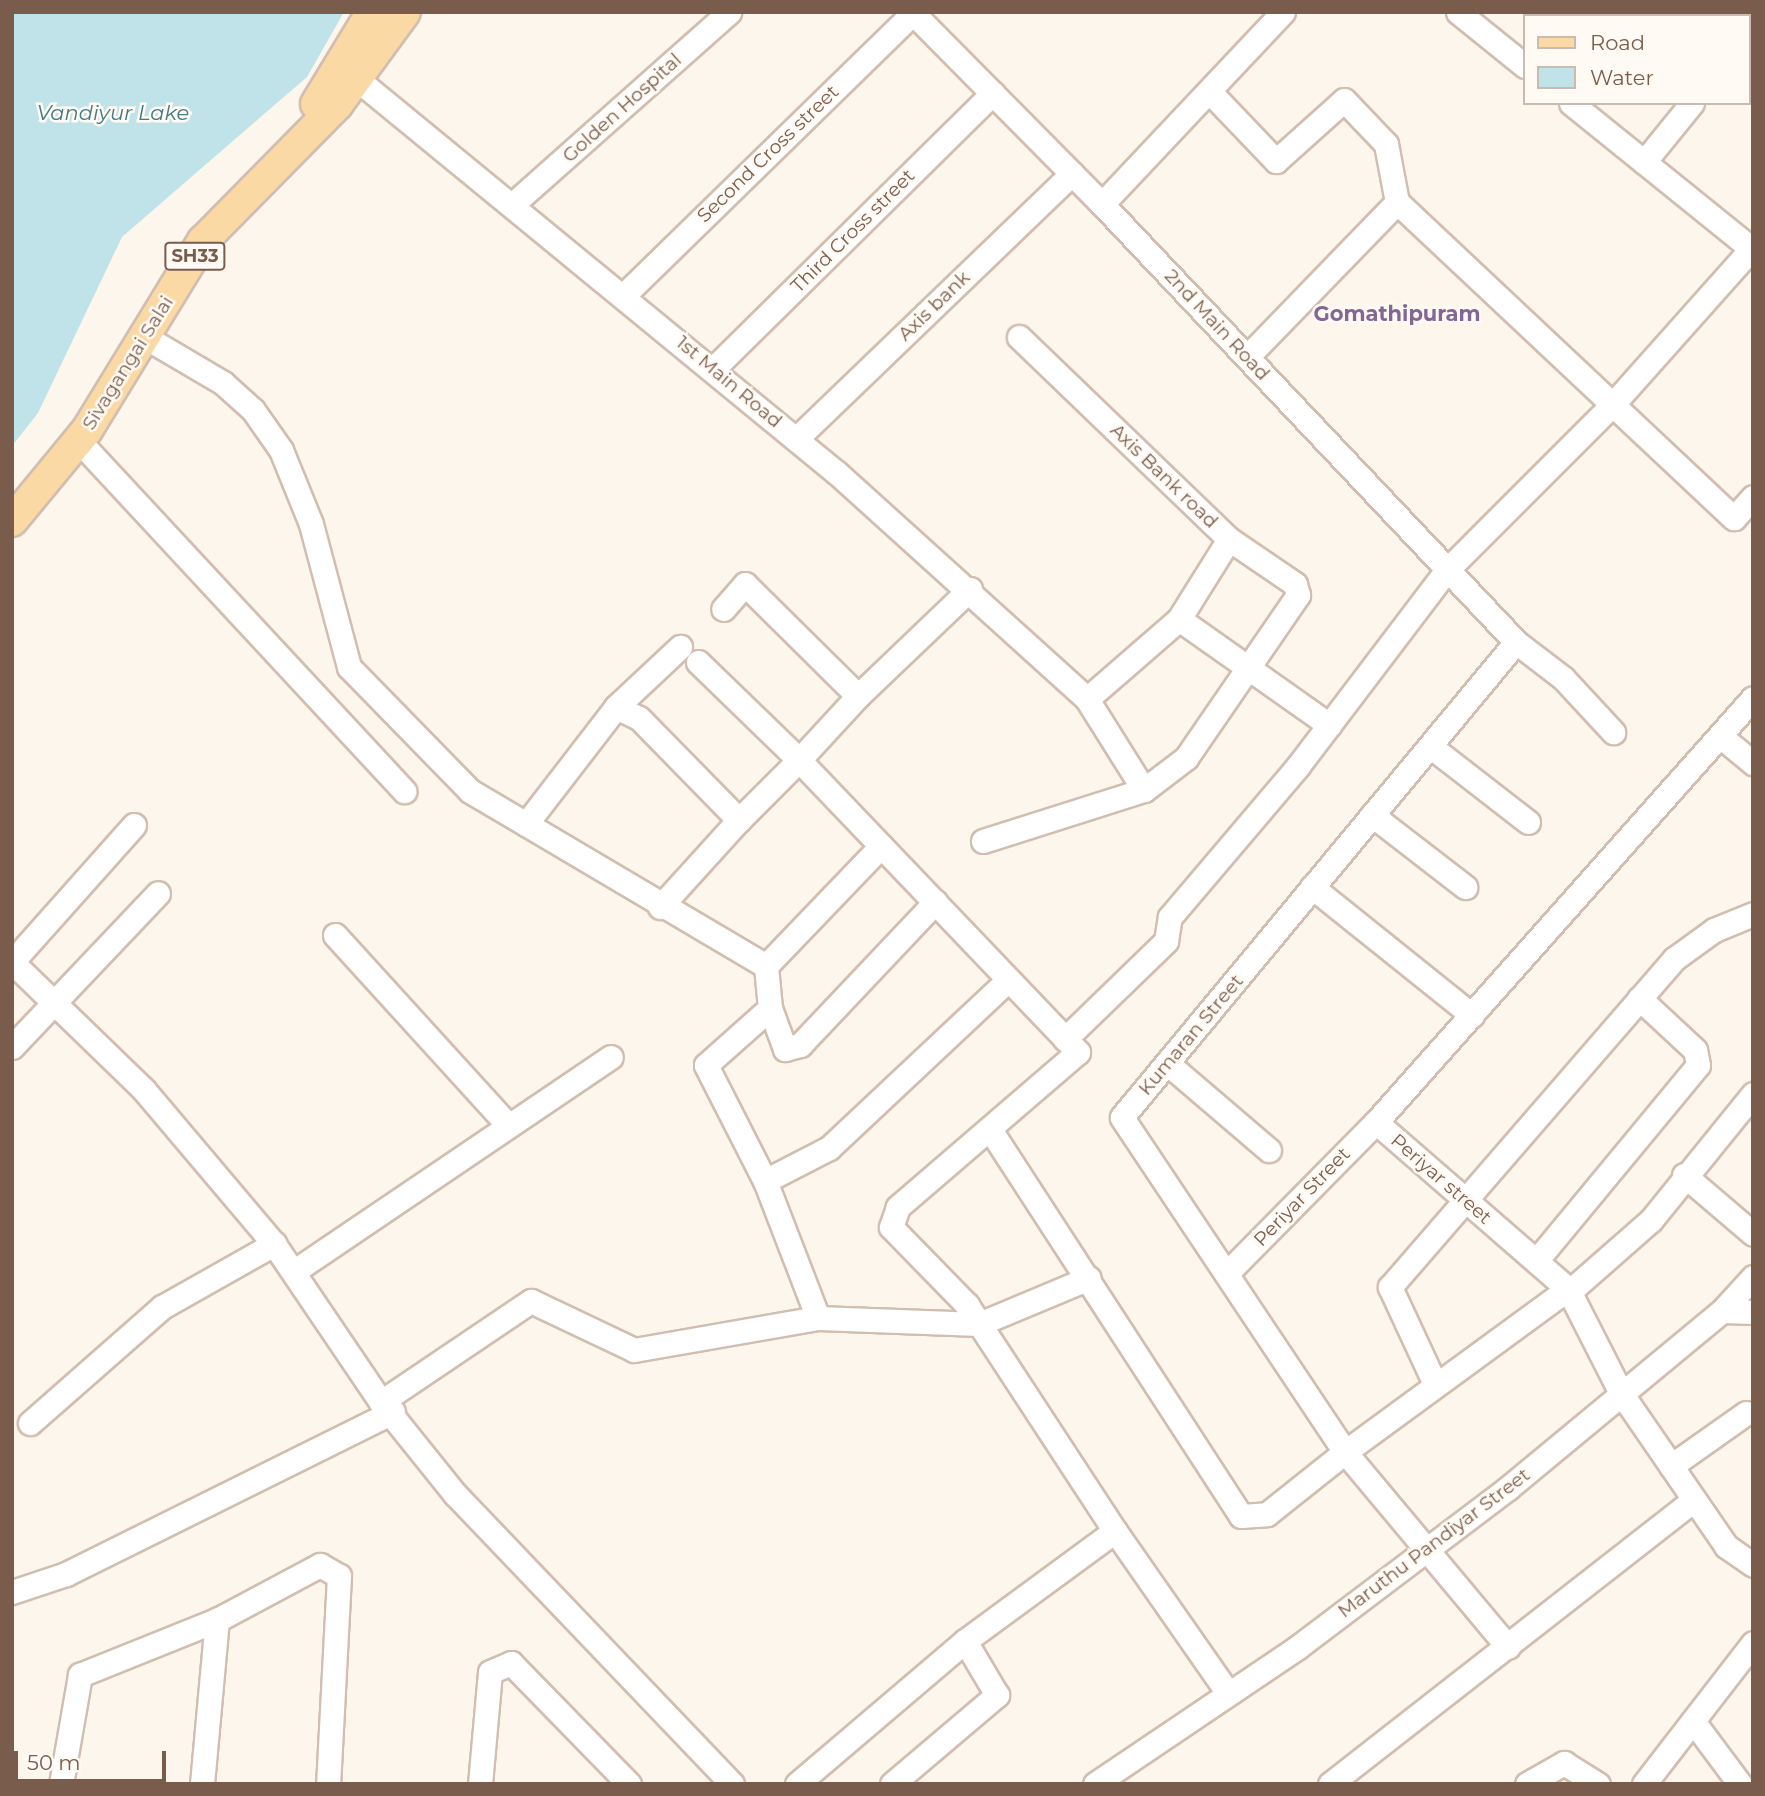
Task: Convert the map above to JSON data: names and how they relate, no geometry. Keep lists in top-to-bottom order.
{
  "streets": {
    "main road": ["SH33", "Sivagangai Salai"],
    "street": [
      "Golden Hospital",
      "Second Cross street",
      "Third Cross street",
      "Axis bank",
      "2nd Main Road",
      "1st Main Road",
      "Axis Bank road",
      "Kumaran Street",
      "Periyar street",
      "Periyar Street",
      "Maruthu Pandiyar Street"
    ]
  },
  "crossings": [
    ["Golden Hospital", "1st Main Road"],
    ["Second Cross street", "2nd Main Road"],
    ["Second Cross street", "1st Main Road"],
    ["Third Cross street", "2nd Main Road"],
    ["Third Cross street", "1st Main Road"],
    ["Axis bank", "2nd Main Road"],
    ["Axis bank", "1st Main Road"],
    ["2nd Main Road", "Kumaran Street"],
    ["Sivagangai Salai", "1st Main Road"],
    ["1st Main Road", "Axis Bank road"],
    ["Kumaran Street", "Periyar Street"],
    ["Periyar street", "Periyar Street"]
  ],
  "districts": ["Gomathipuram"],
  "water": ["Vandiyur Lake"],
  "legend": ["Road", "Water"],
  "scale_bar": "50 m"
}
